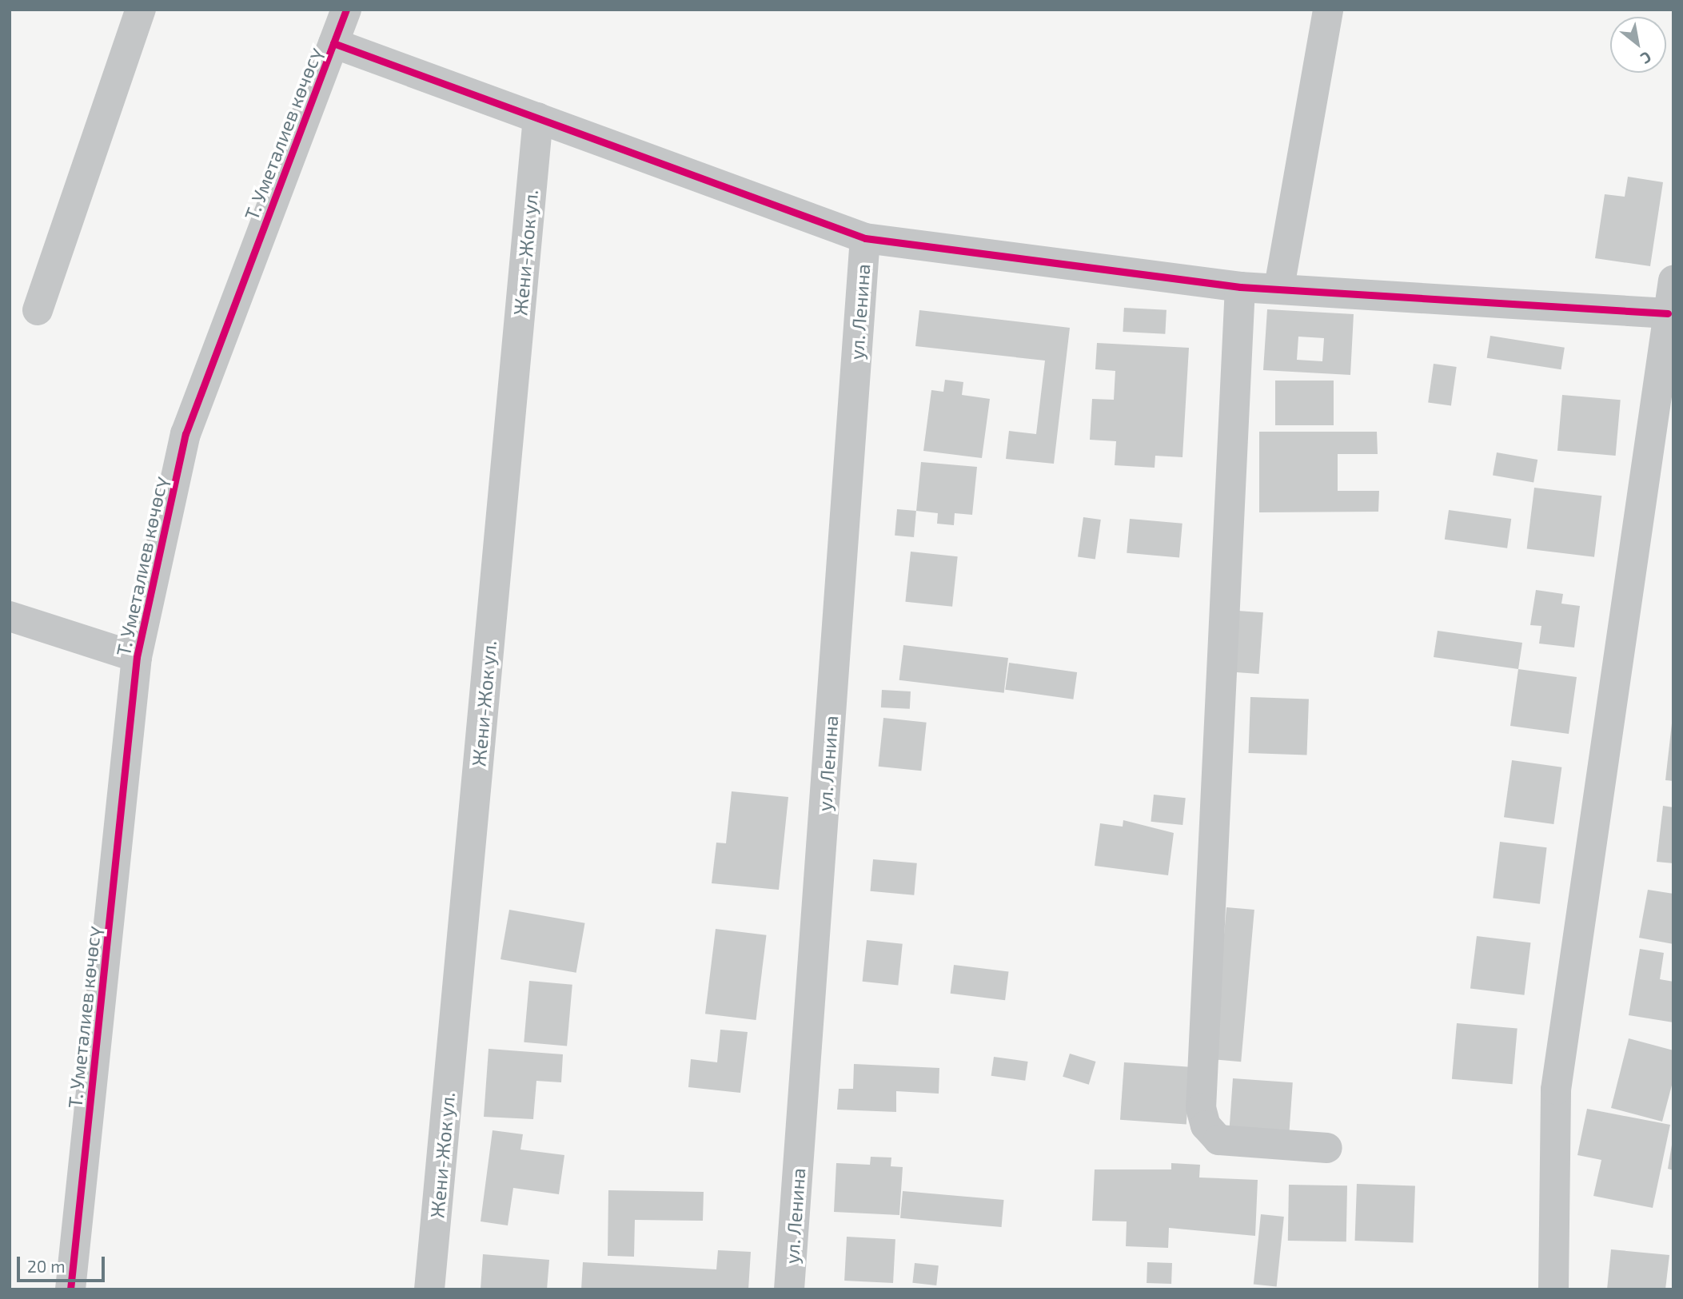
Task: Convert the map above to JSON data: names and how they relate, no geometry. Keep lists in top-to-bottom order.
{
  "streets": {
    "street": ["Т. Уметалиев көчөсү", "Жени-Жок ул.", "ул. Ленина"]
  },
  "scale_bar": "20 m",
  "north": "bottom right"
}
